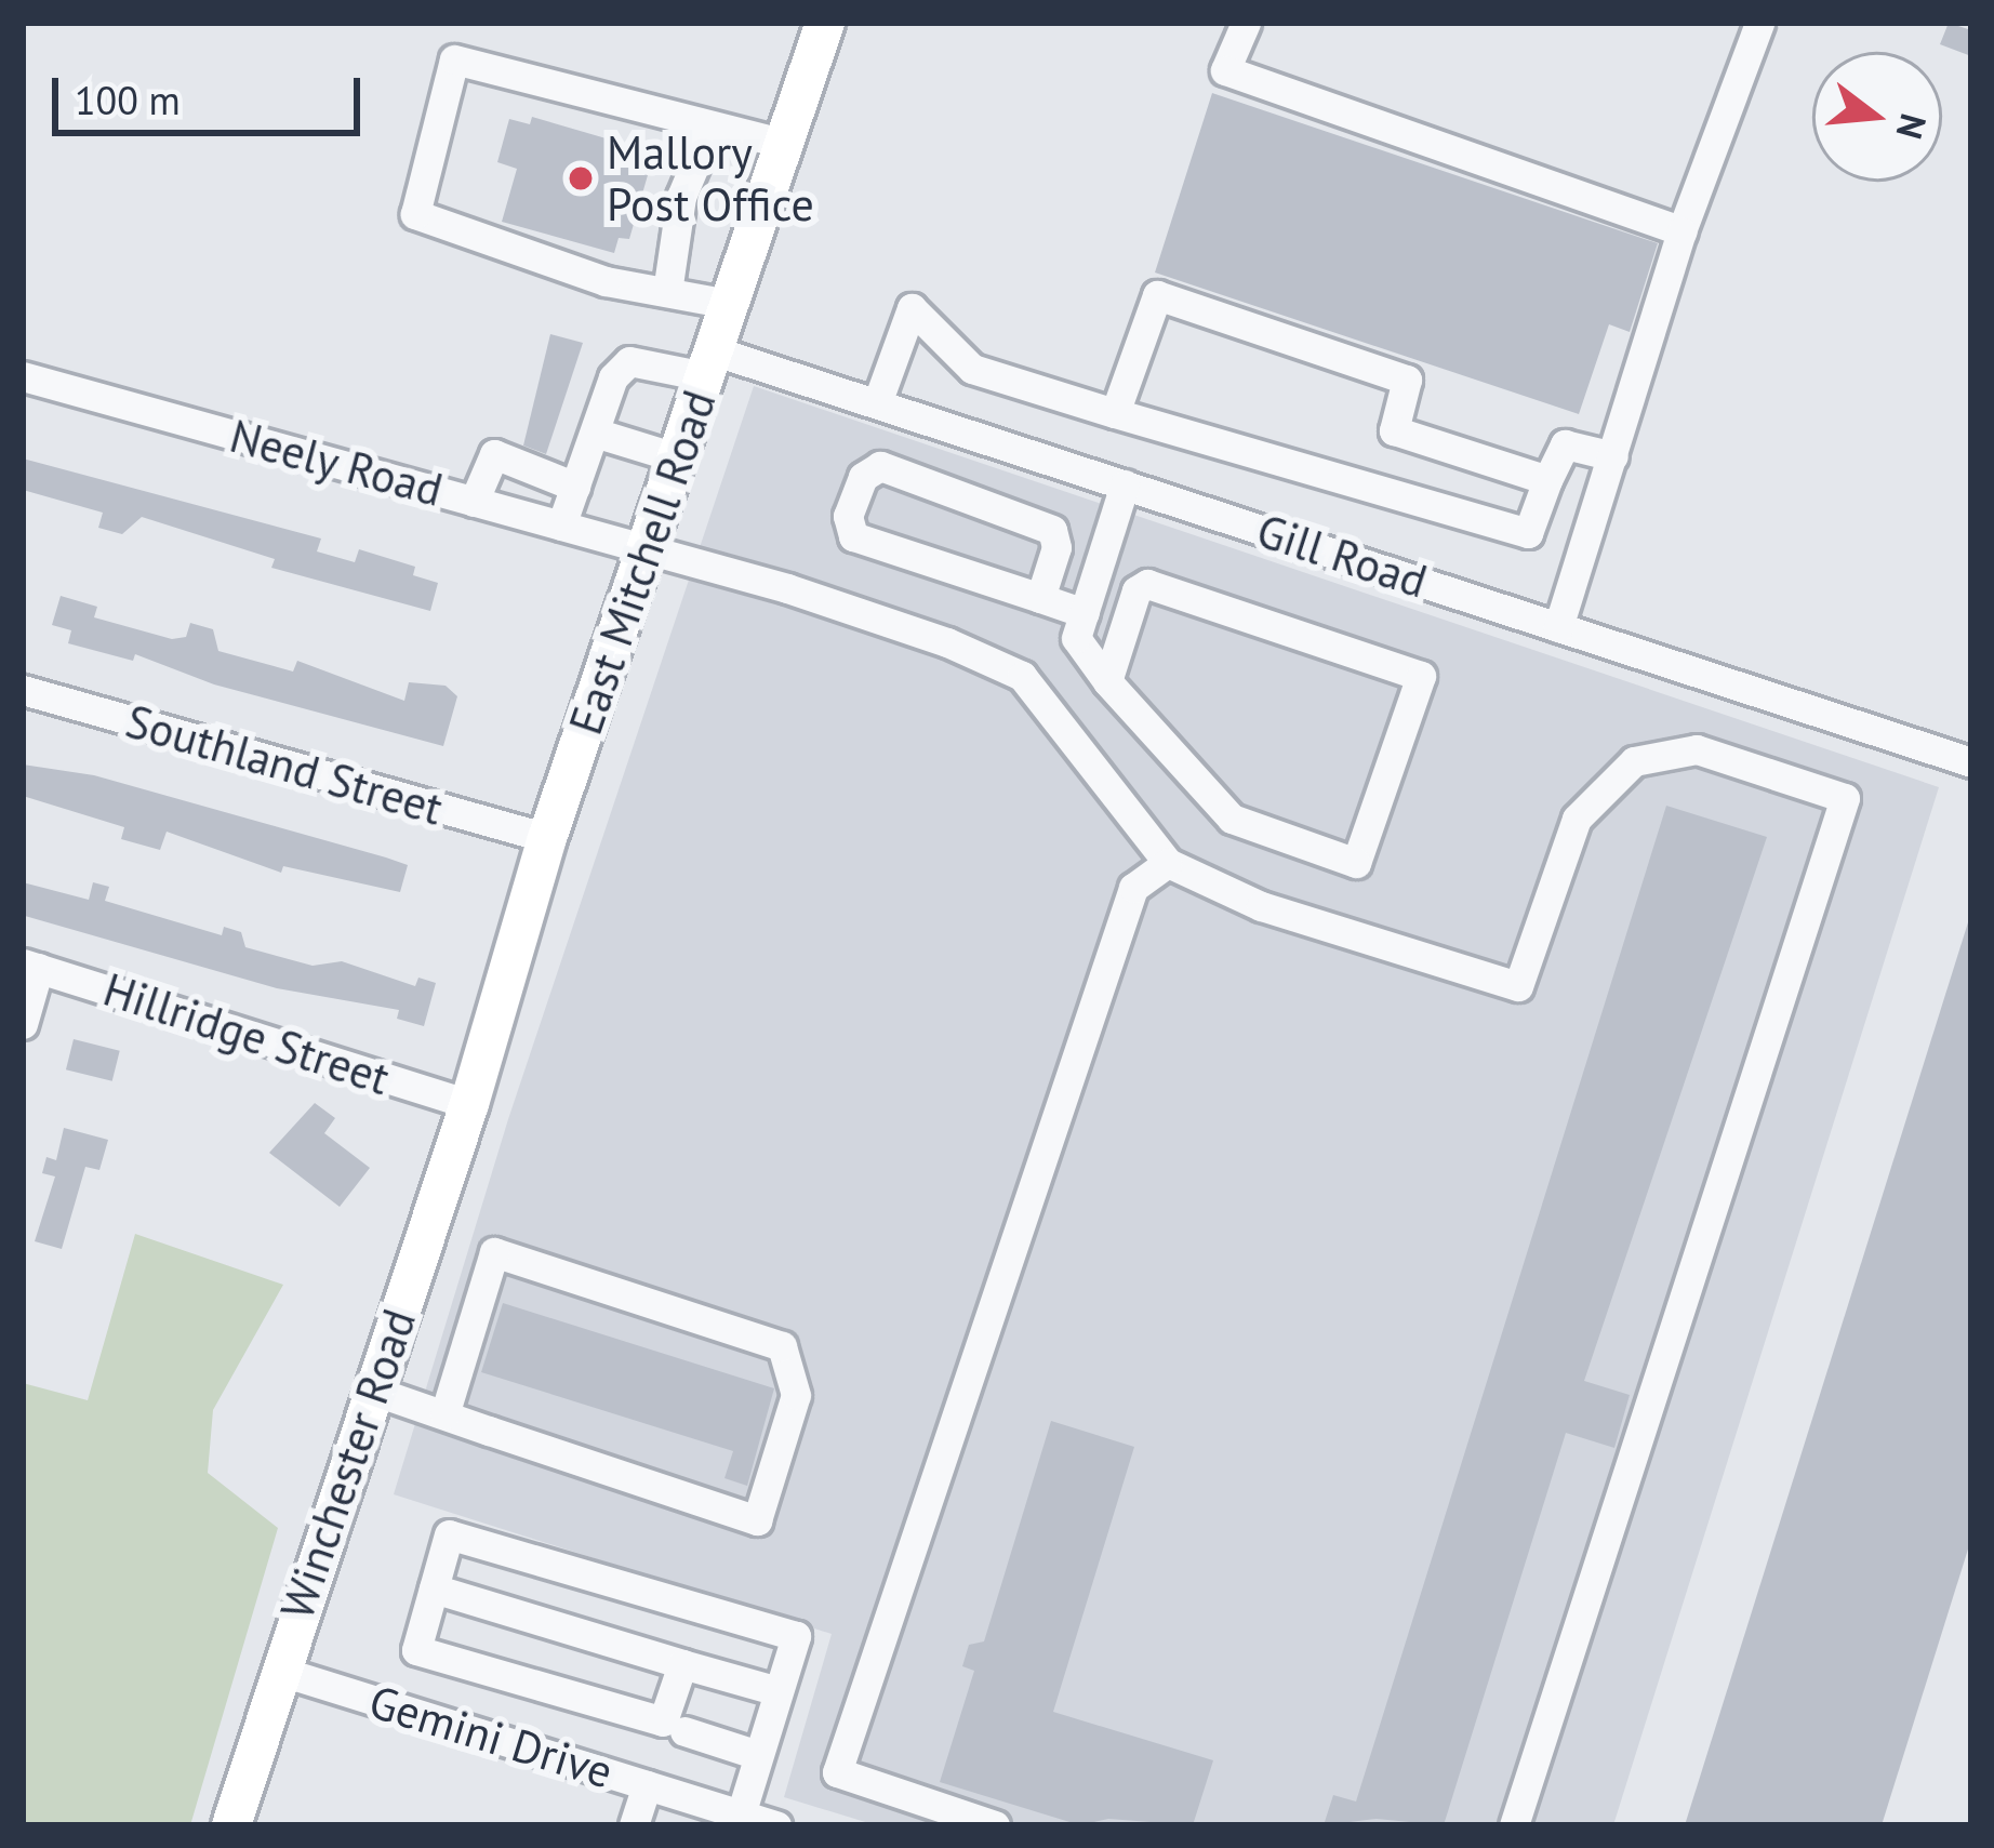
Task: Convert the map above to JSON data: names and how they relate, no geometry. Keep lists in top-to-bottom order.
{
  "streets": {
    "main road": ["East Mitchell Road", "Winchester Road"],
    "street": [
      "Neely Road",
      "Gill Road",
      "Southland Street",
      "Hillridge Street",
      "Gemini Drive"
    ]
  },
  "crossings": [
    ["Neely Road", "East Mitchell Road"],
    ["Gill Road", "East Mitchell Road"],
    ["East Mitchell Road", "Southland Street"],
    ["East Mitchell Road", "Hillridge Street"],
    ["East Mitchell Road", "Winchester Road"],
    ["Hillridge Street", "Winchester Road"],
    ["Winchester Road", "Gemini Drive"]
  ],
  "places": ["Mallory Post Office"],
  "scale_bar": "100 m",
  "north": "right"
}
